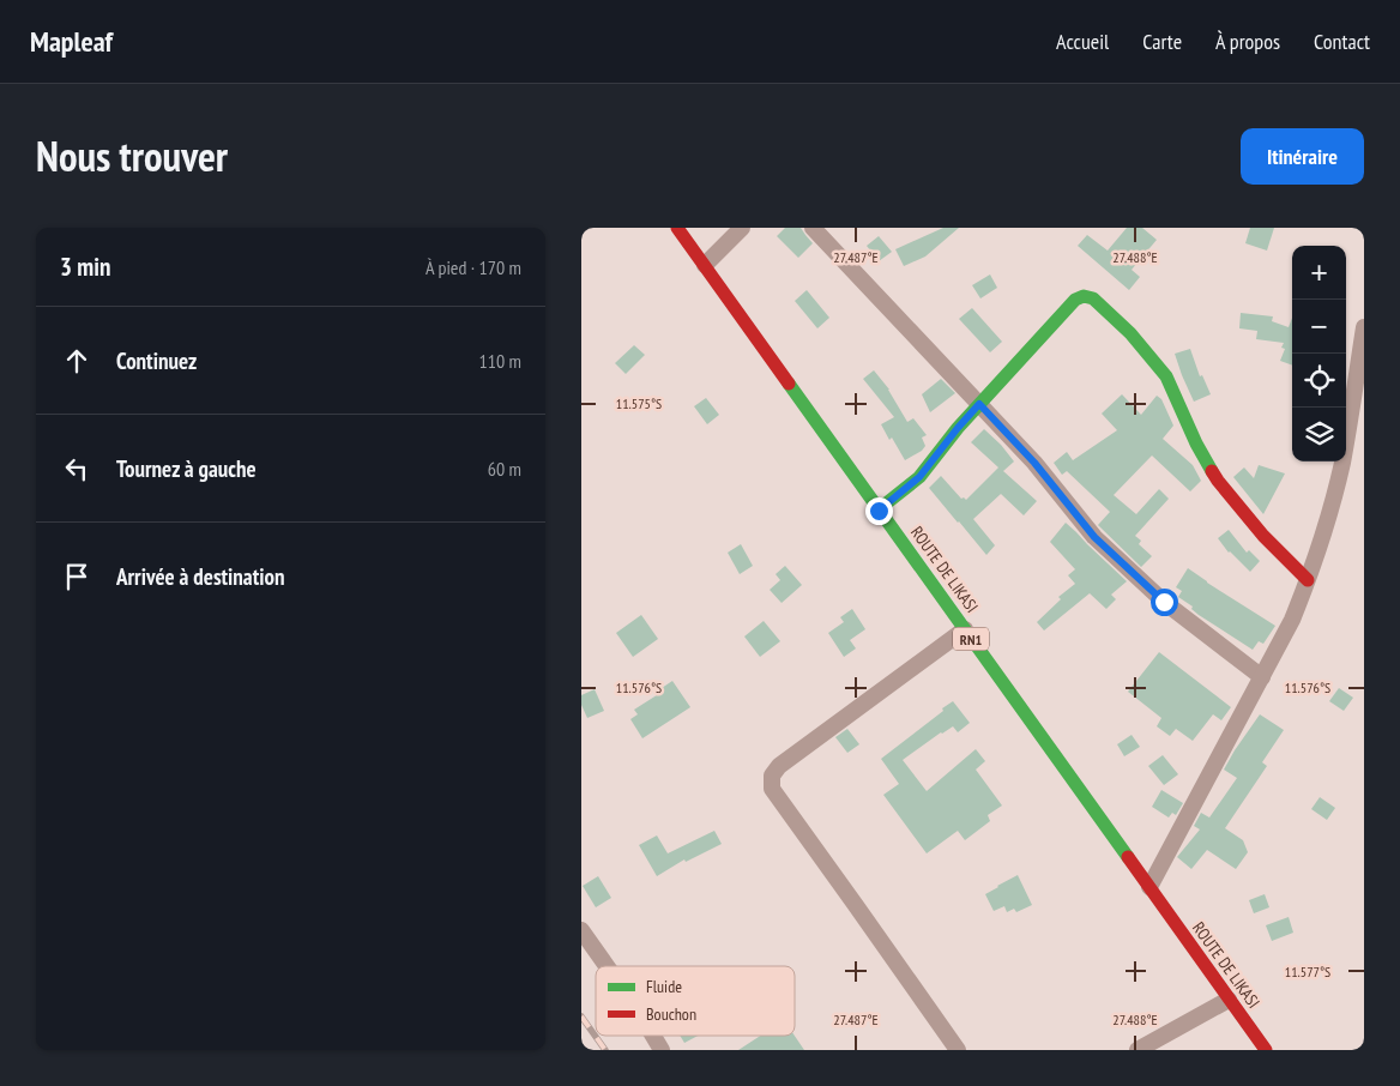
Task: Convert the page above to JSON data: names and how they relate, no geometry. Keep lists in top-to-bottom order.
{
  "streets": {
    "main road": ["ROUTE DE LIKASI", "RN1"]
  },
  "legend": ["Fluide", "Bouchon"],
  "page": {
    "header": "Mapleaf",
    "nav": [
      "Accueil",
      "Carte",
      "À propos",
      "Contact"
    ],
    "title": "Nous trouver",
    "buttons": "Itinéraire",
    "heading": ["3 min", "À pied · 170 m"],
    "map_buttons": ["+", "−"],
    "list": [
      ["Continuez", "110 m"],
      ["Tournez à gauche", "60 m"],
      "Arrivée à destination"
    ]
  },
  "coordinates": [
    "27.487°E",
    "27.488°E",
    "11.575°S",
    "11.576°S",
    "11.577°S"
  ]
}
